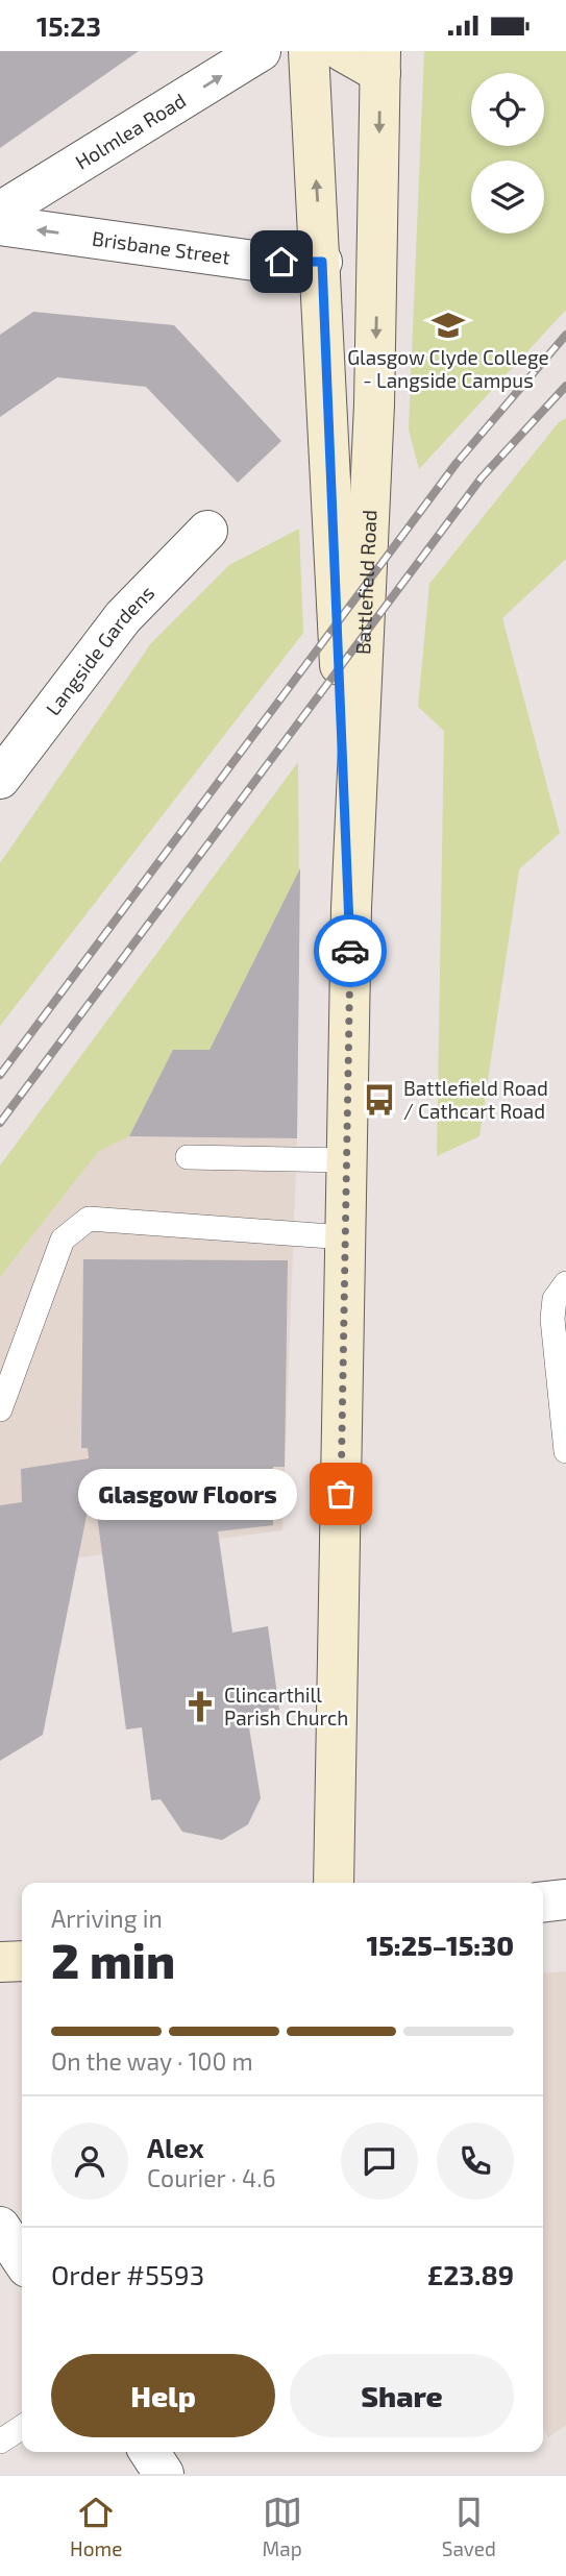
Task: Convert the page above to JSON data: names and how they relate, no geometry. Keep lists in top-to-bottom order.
{
  "streets": {
    "main road": ["Battlefield Road"],
    "street": ["Holmlea Road", "Brisbane Street", "Langside Gardens"]
  },
  "crossings": [
    ["Brisbane Street", "Battlefield Road"]
  ],
  "one_way": ["Holmlea Road", "Brisbane Street"],
  "places": {
    "school or university": ["Glasgow Clyde College - Langside Campus"],
    "bus stop": ["Battlefield Road / Cathcart Road"],
    "other": ["Glasgow Floors"],
    "church": ["Clincarthill Parish Church"]
  },
  "page": {
    "status": "15:23",
    "bubble": "Glasgow Floors",
    "heading": ["2 min", "Arriving in", "15:25–15:30"],
    "panel": [
      "Alex",
      "Courier · 4.6",
      "Order #5593",
      "£23.89"
    ],
    "bar": "On the way · 100 m",
    "buttons": ["Help", "Share"],
    "tabs": ["Home", "Map", "Saved"]
  }
}
